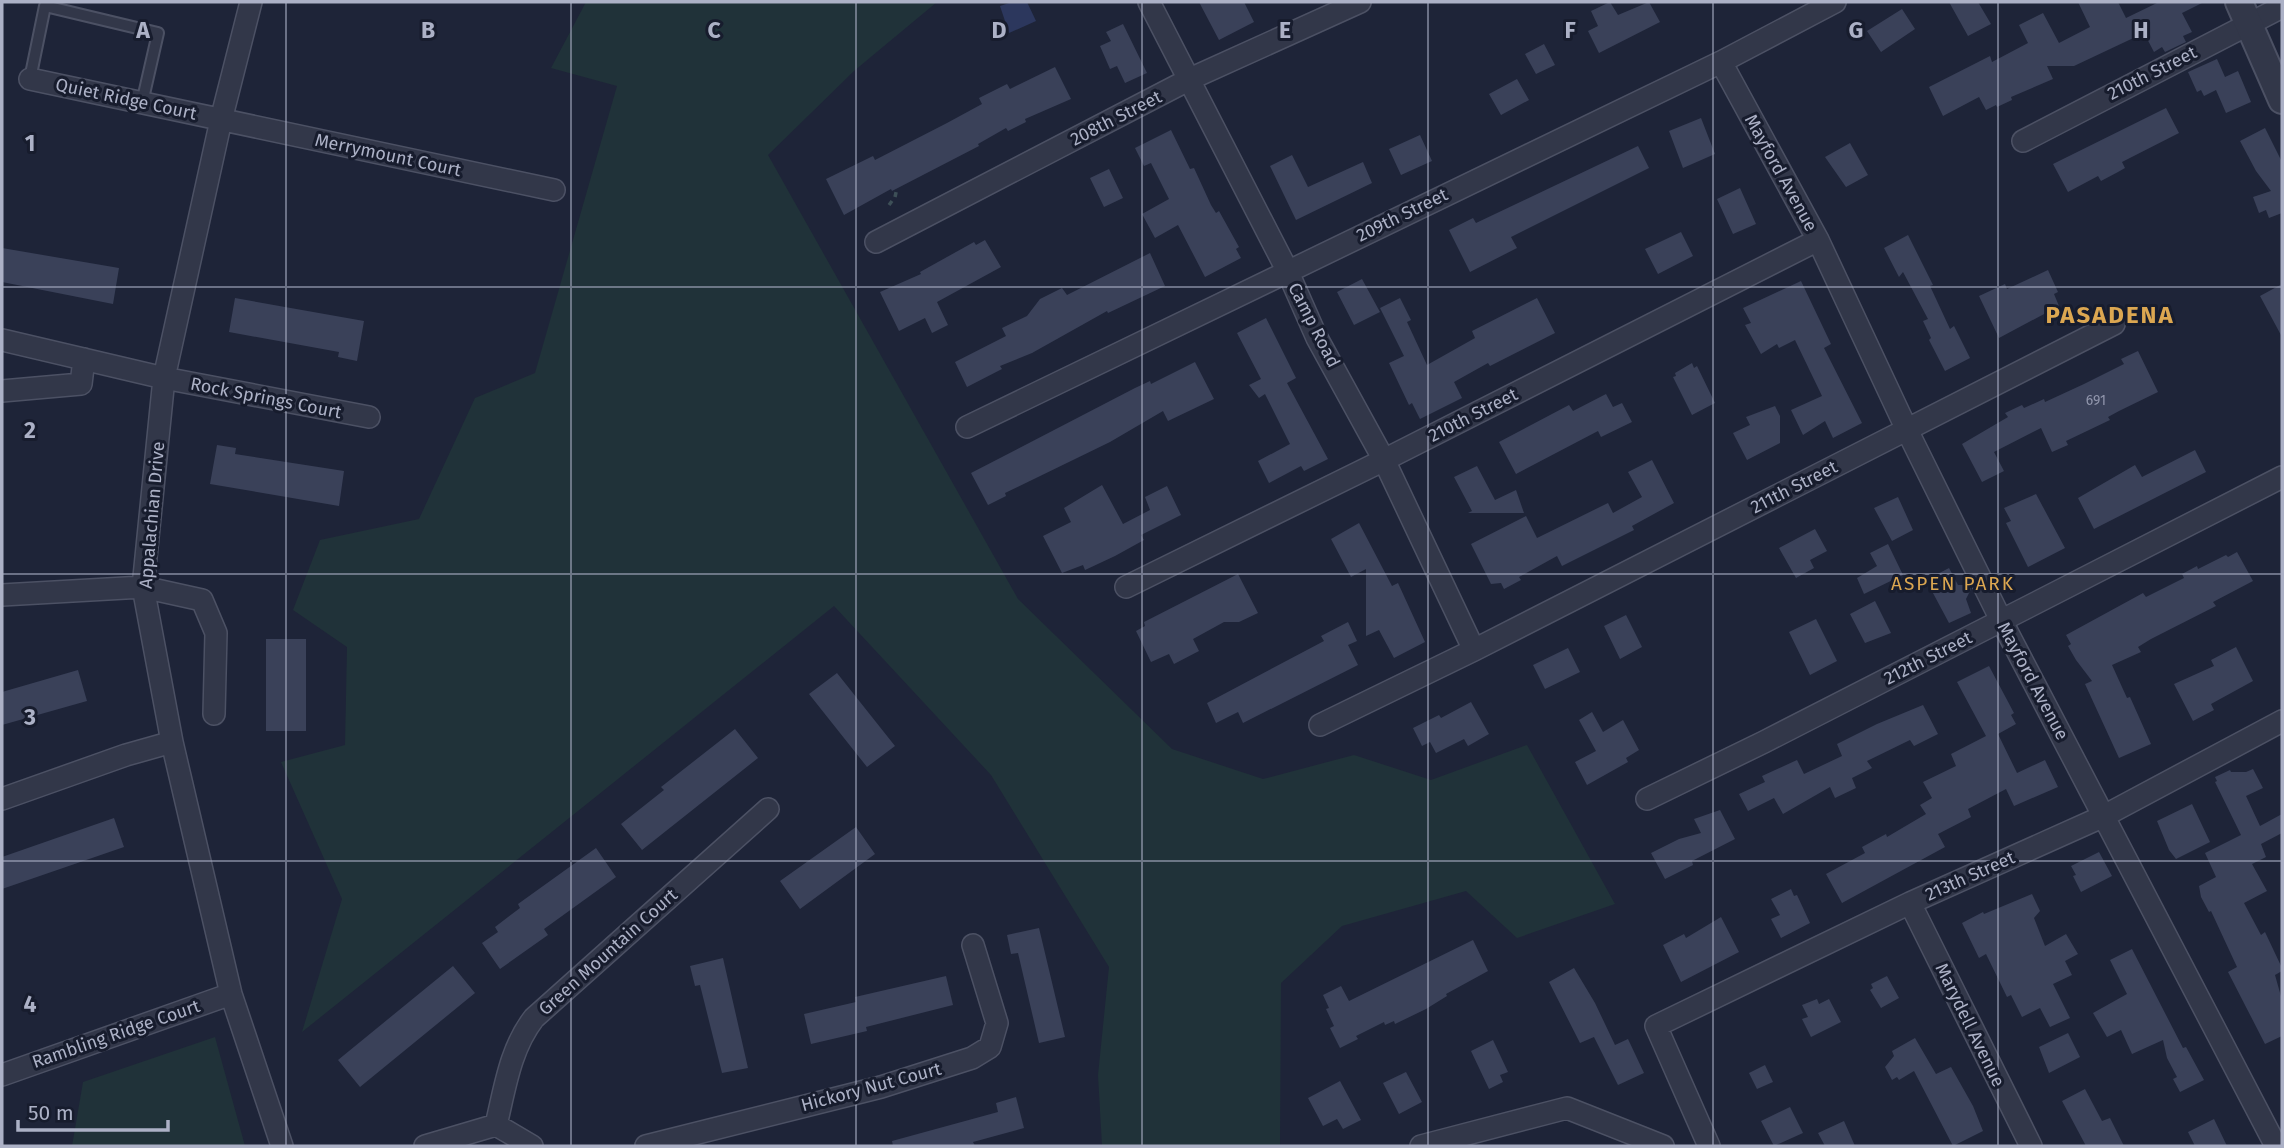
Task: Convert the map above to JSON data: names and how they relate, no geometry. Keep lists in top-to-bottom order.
{
  "streets": {
    "street": [
      "210th Street",
      "Quiet Ridge Court",
      "208th Street",
      "Merrymount Court",
      "Mayford Avenue",
      "209th Street",
      "Camp Road",
      "Rock Springs Court",
      "211th Street",
      "Appalachian Drive",
      "212th Street",
      "213th Street",
      "Green Mountain Court",
      "Marydell Avenue",
      "Rambling Ridge Court",
      "Hickory Nut Court"
    ]
  },
  "crossings": [
    ["210th Street", "Mayford Avenue"],
    ["210th Street", "Camp Road"],
    ["Quiet Ridge Court", "Merrymount Court"],
    ["Quiet Ridge Court", "Appalachian Drive"],
    ["208th Street", "Camp Road"],
    ["Merrymount Court", "Appalachian Drive"],
    ["Mayford Avenue", "209th Street"],
    ["Mayford Avenue", "211th Street"],
    ["Mayford Avenue", "212th Street"],
    ["Mayford Avenue", "213th Street"],
    ["209th Street", "Camp Road"],
    ["Camp Road", "211th Street"],
    ["Rock Springs Court", "Appalachian Drive"],
    ["Appalachian Drive", "Rambling Ridge Court"],
    ["213th Street", "Marydell Avenue"]
  ],
  "districts": ["PASADENA", "ASPEN PARK"],
  "house_numbers": ["691"],
  "scale_bar": "50 m",
  "grid": {
    "columns": [
      "A",
      "B",
      "C",
      "D",
      "E",
      "F",
      "G",
      "H"
    ],
    "rows": [
      "1",
      "2",
      "3",
      "4"
    ]
  }
}
